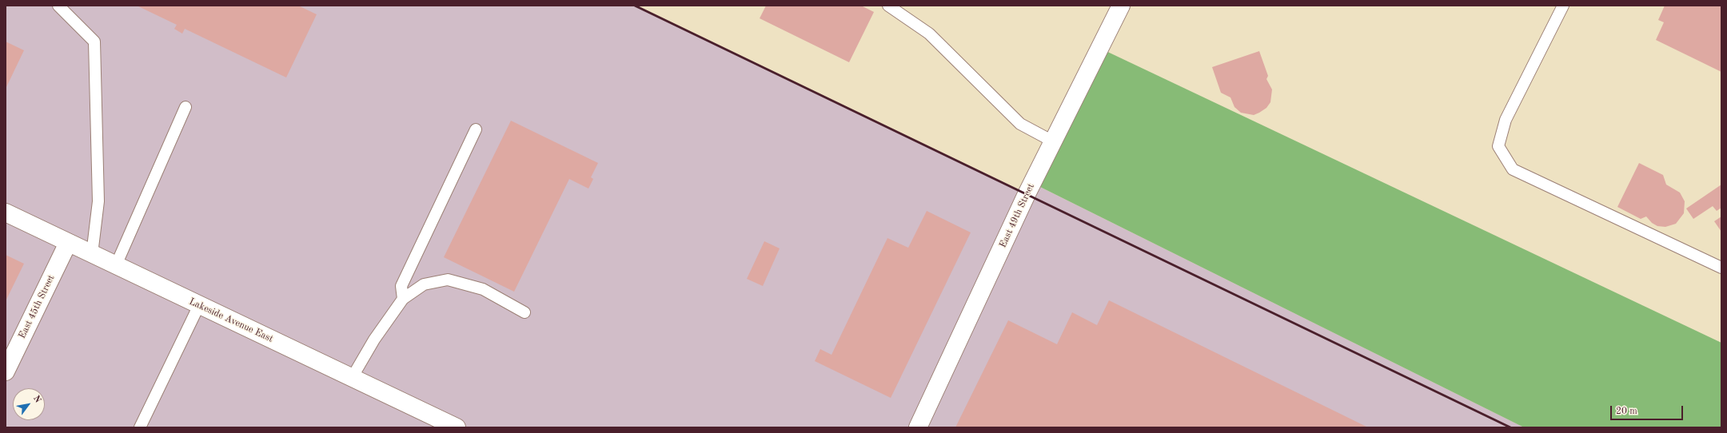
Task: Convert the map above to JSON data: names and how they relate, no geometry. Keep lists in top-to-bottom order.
{
  "streets": {
    "street": ["East 49th Street", "East 45th Street", "Lakeside Avenue East"]
  },
  "crossings": [
    ["East 45th Street", "Lakeside Avenue East"]
  ],
  "scale_bar": "20 m",
  "north": "top right"
}
